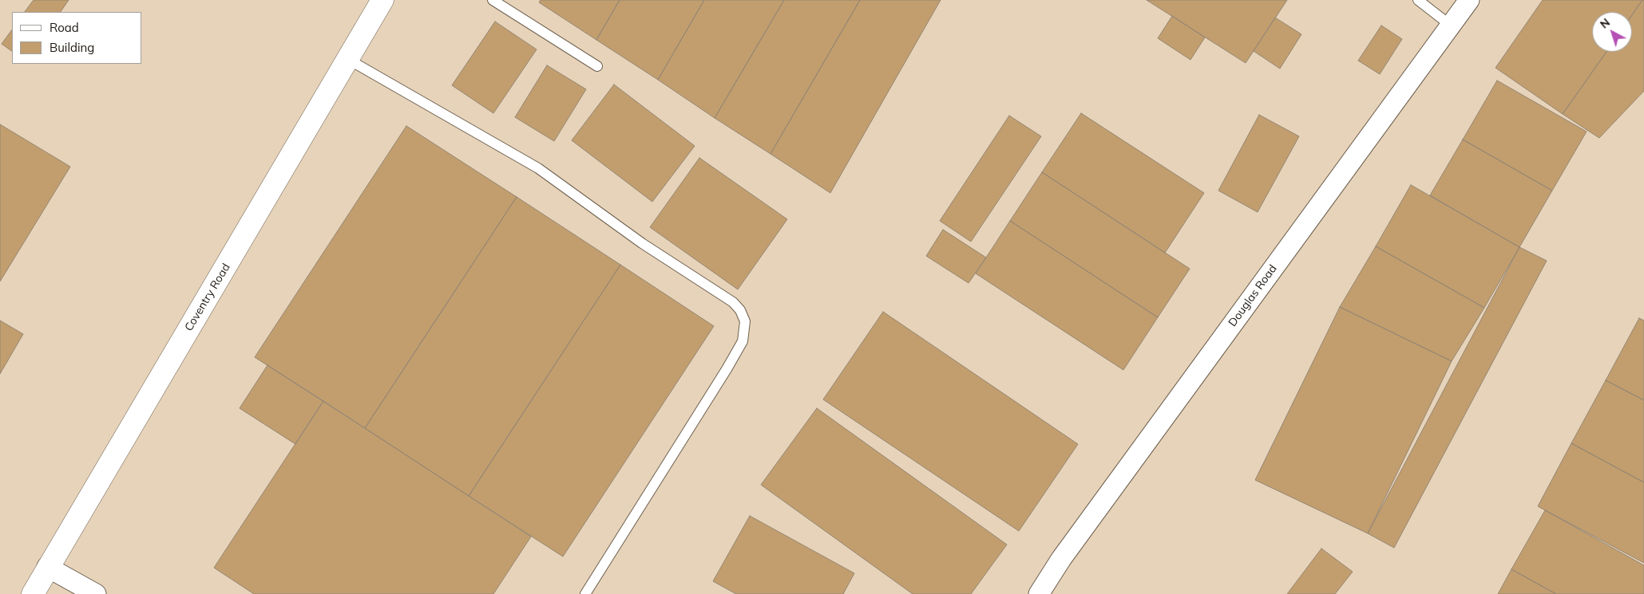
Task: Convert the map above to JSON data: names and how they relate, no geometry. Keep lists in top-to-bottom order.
{
  "streets": {
    "street": ["Douglas Road", "Coventry Road"]
  },
  "legend": ["Road", "Building"],
  "north": "top left"
}
